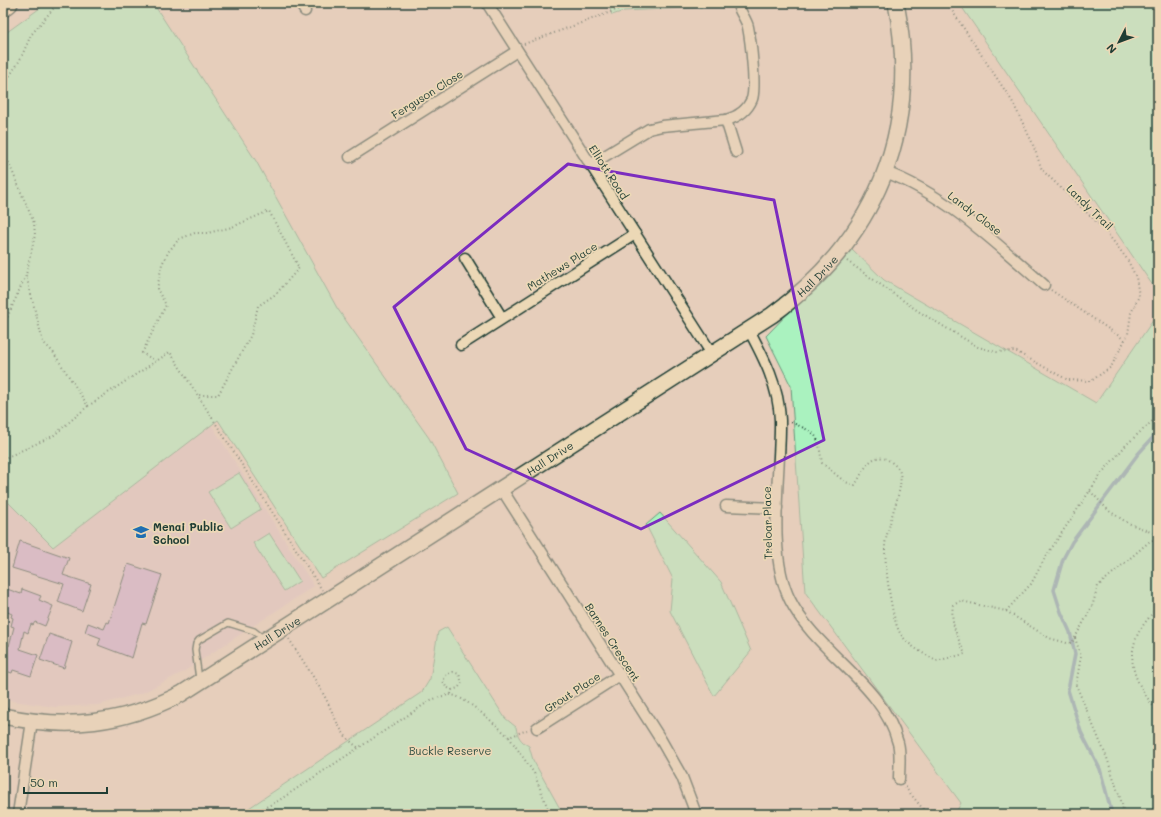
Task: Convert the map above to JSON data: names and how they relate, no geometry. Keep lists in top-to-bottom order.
{
  "streets": {
    "street": [
      "Ferguson Close",
      "Elliott Road",
      "Landy Close",
      "Mathews Place",
      "Hall Drive",
      "Treloar Place",
      "Barnes Crescent",
      "Grout Place"
    ],
    "path": ["Landy Trail"]
  },
  "crossings": [
    ["Ferguson Close", "Elliott Road"],
    ["Elliott Road", "Mathews Place"],
    ["Elliott Road", "Hall Drive"],
    ["Landy Trail", "Hall Drive"],
    ["Landy Close", "Hall Drive"],
    ["Hall Drive", "Treloar Place"],
    ["Hall Drive", "Barnes Crescent"],
    ["Barnes Crescent", "Grout Place"]
  ],
  "parks": ["Buckle Reserve"],
  "places": {
    "school or university": ["Menai Public School"]
  },
  "scale_bar": "50 m",
  "north": "bottom left"
}
